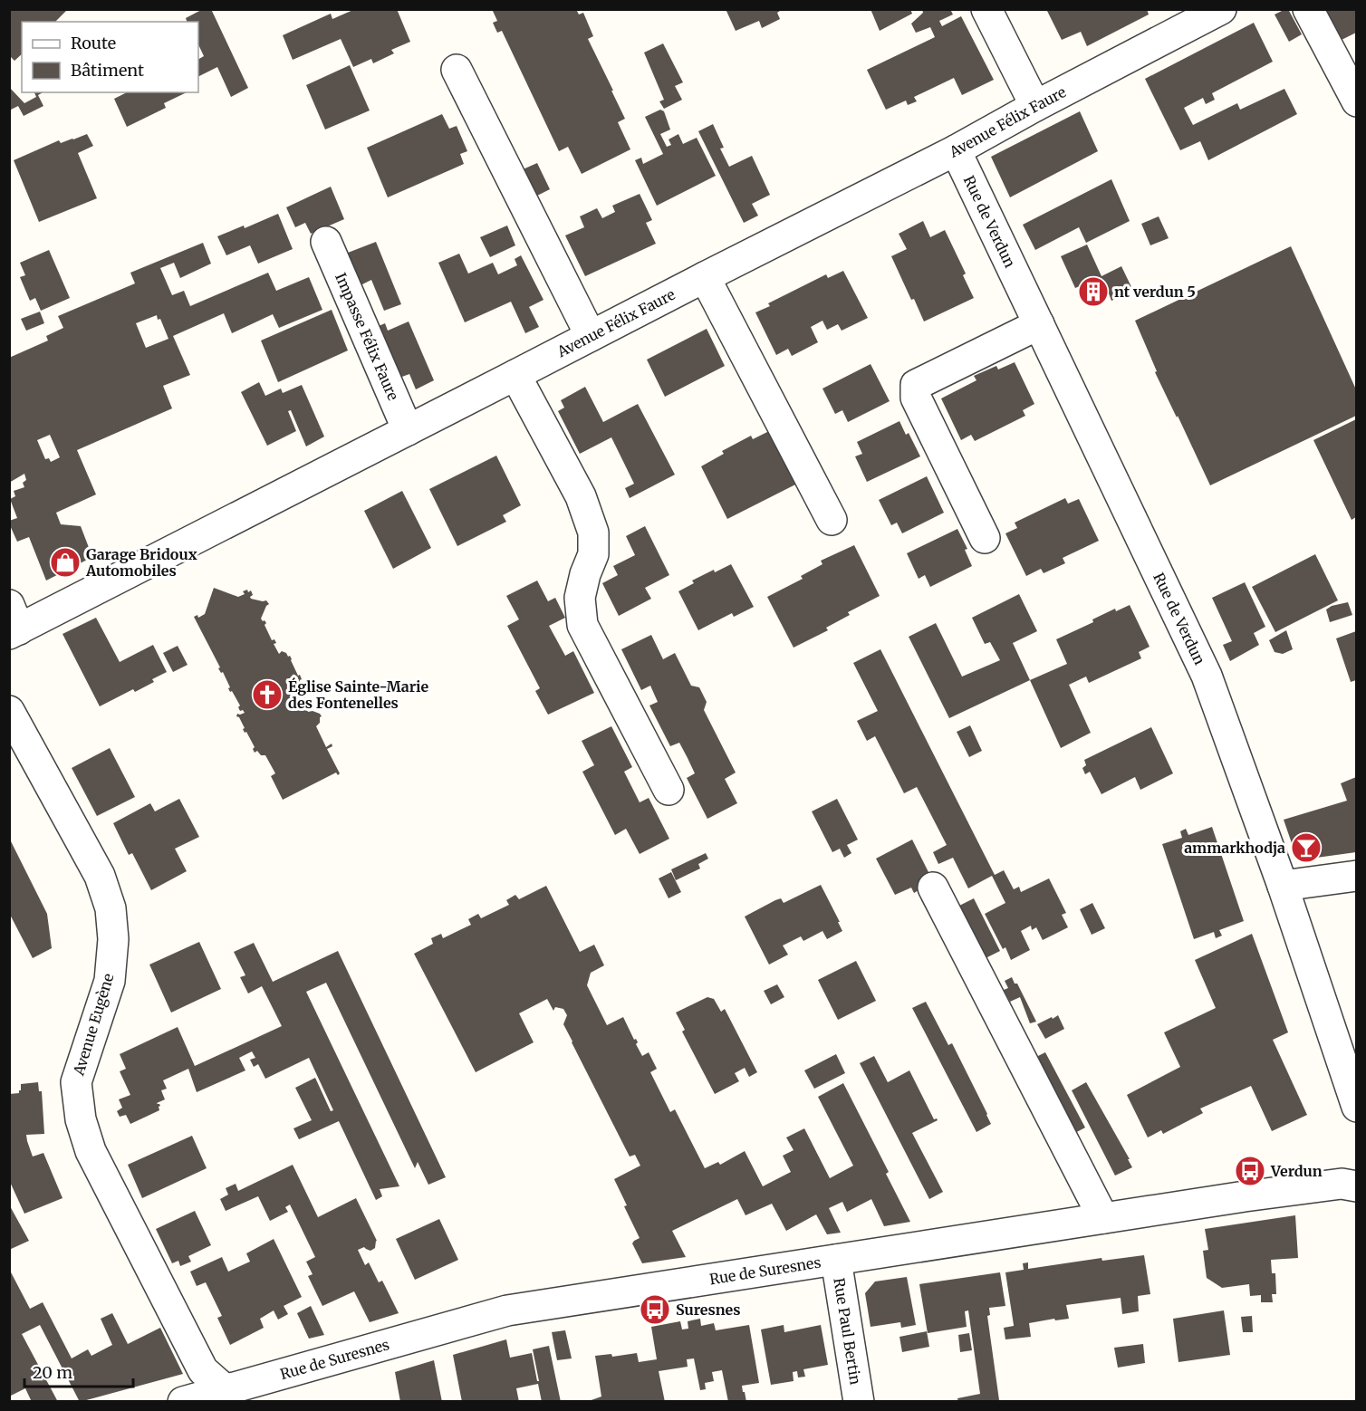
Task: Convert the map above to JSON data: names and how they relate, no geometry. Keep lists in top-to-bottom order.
{
  "streets": {
    "street": [
      "Avenue Félix Faure",
      "Rue de Verdun",
      "Impasse Félix Faure",
      "Avenue Eugène",
      "Rue de Suresnes",
      "Rue Paul Bertin"
    ]
  },
  "crossings": [
    ["Avenue Félix Faure", "Rue de Verdun"],
    ["Avenue Félix Faure", "Impasse Félix Faure"],
    ["Avenue Eugène", "Rue de Suresnes"],
    ["Rue de Suresnes", "Rue Paul Bertin"]
  ],
  "places": {
    "building": ["nt verdun 5"],
    "shop": ["Garage Bridoux Automobiles"],
    "church": ["Église Sainte-Marie des Fontenelles"],
    "bar": ["ammarkhodja"],
    "bus stop": ["Verdun", "Suresnes"]
  },
  "legend": ["Route", "Bâtiment"],
  "scale_bar": "20 m"
}
